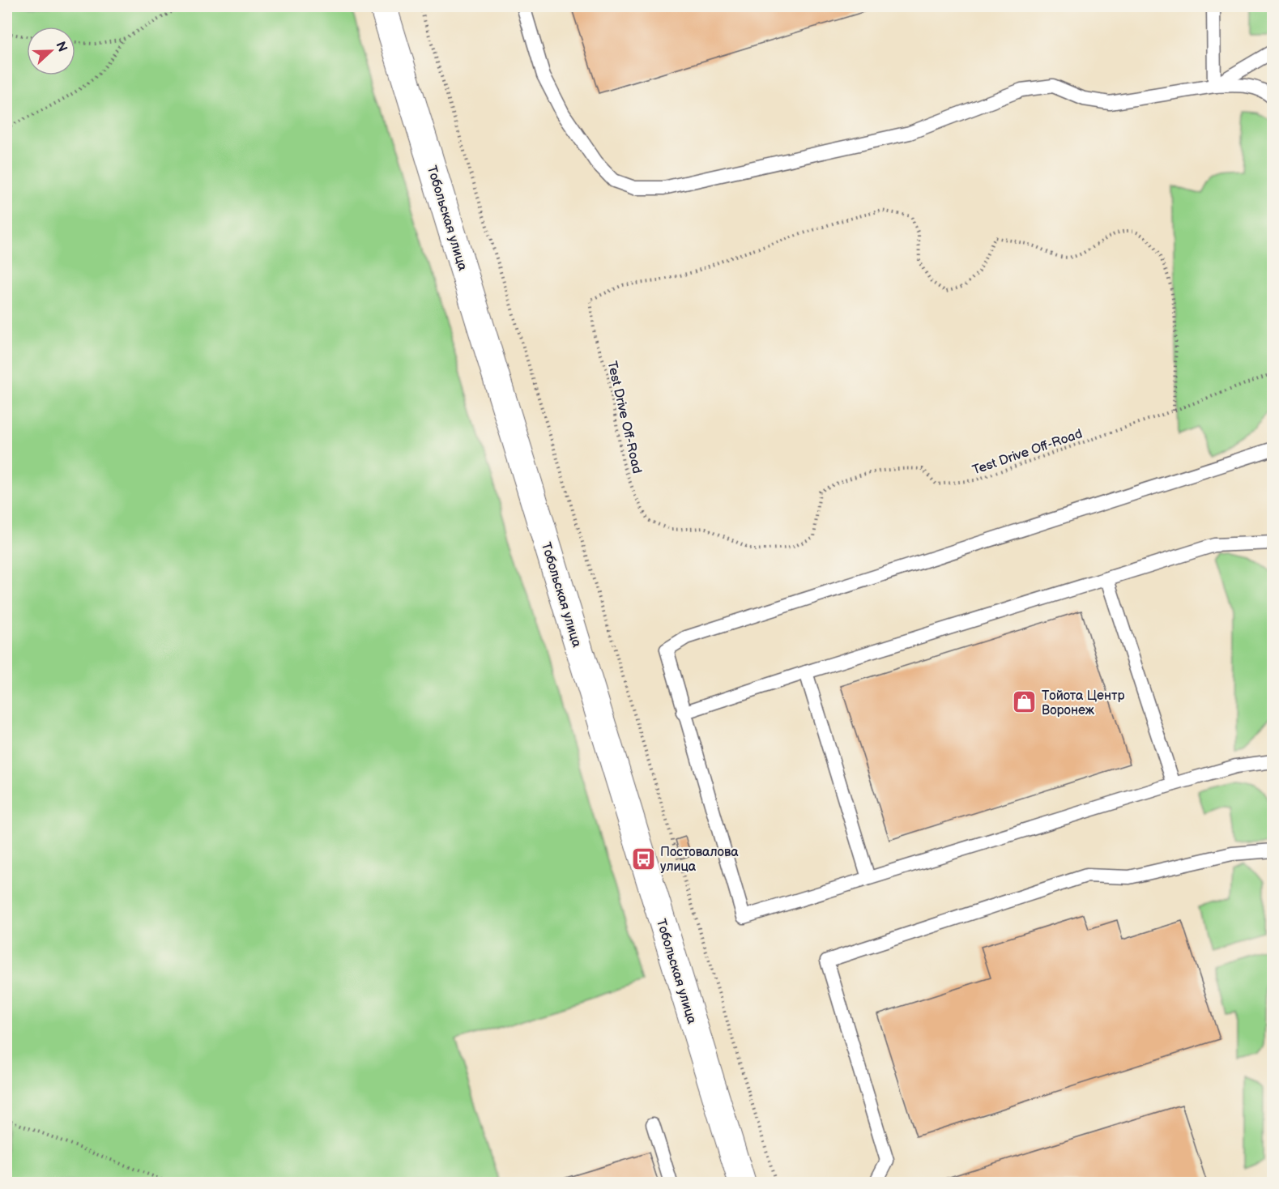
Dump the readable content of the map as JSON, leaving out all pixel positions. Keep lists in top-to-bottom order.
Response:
{
  "streets": {
    "street": ["Тобольская улица"],
    "path": ["Test Drive Off-Road"]
  },
  "places": {
    "shop": ["Тойота Центр Воронеж"],
    "bus stop": ["Постовалова улица"]
  },
  "north": "right"
}
